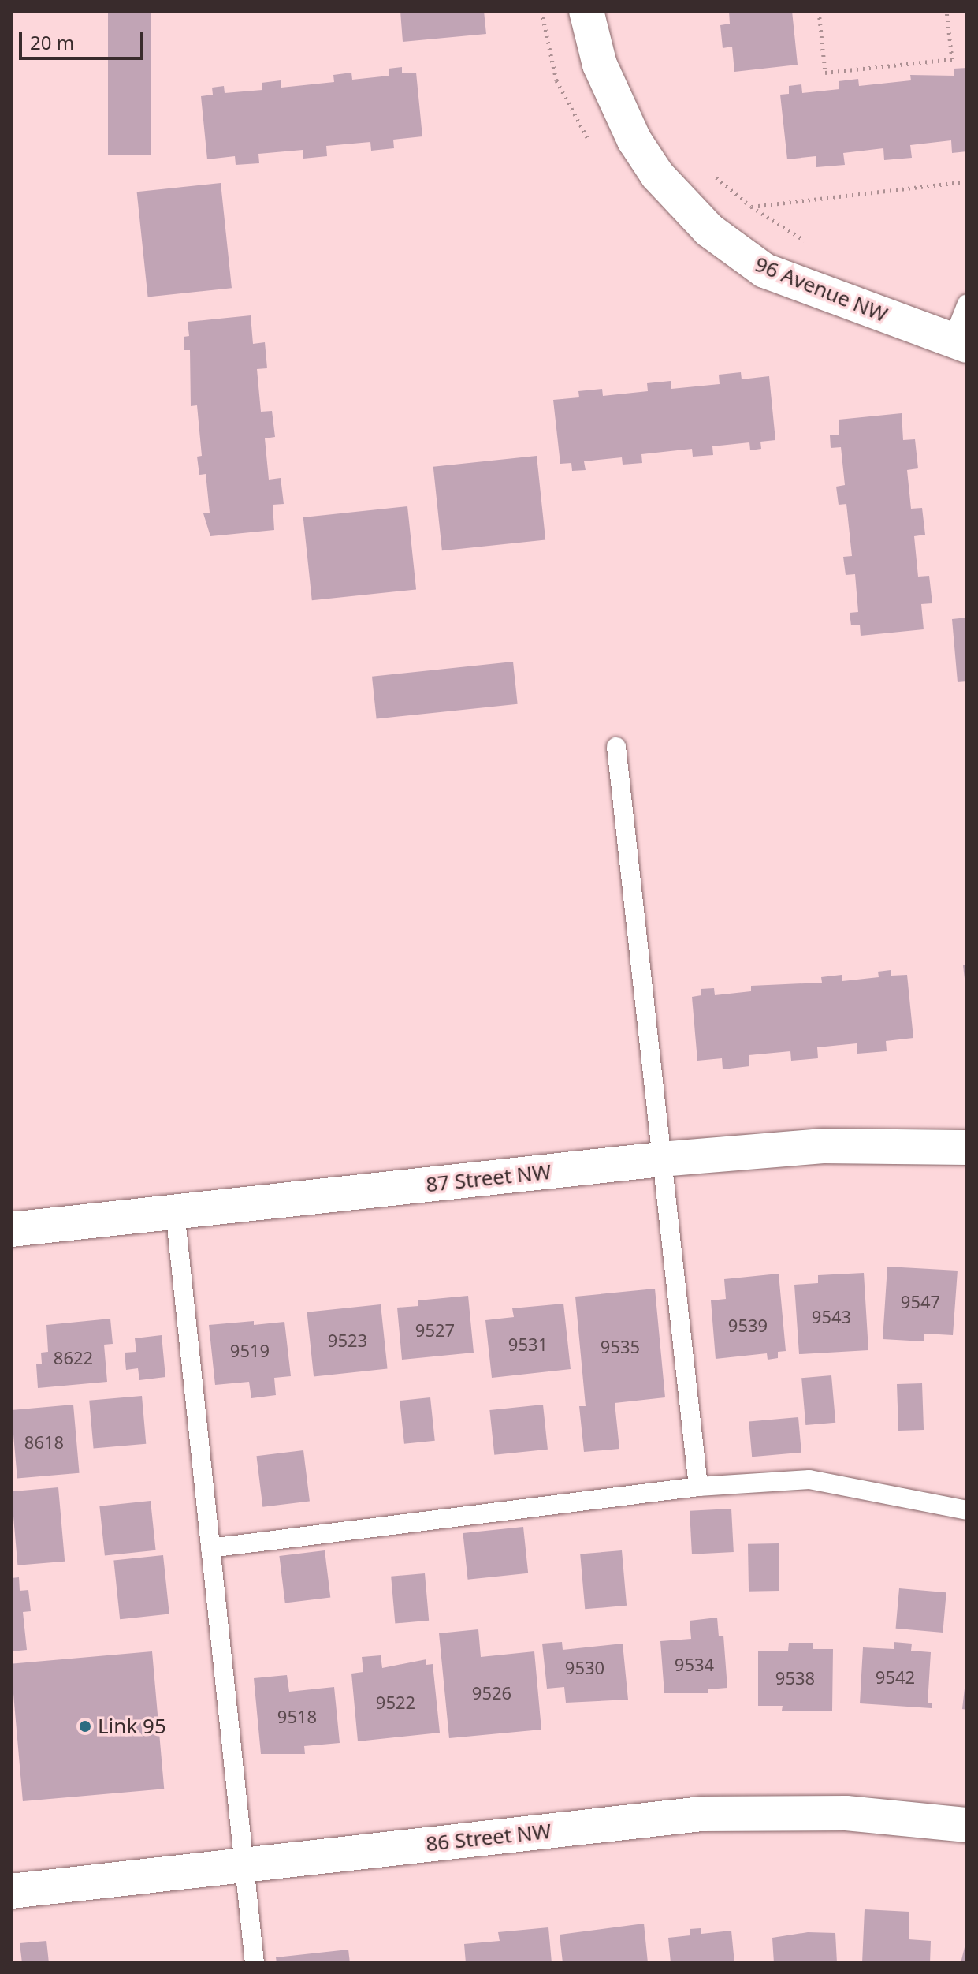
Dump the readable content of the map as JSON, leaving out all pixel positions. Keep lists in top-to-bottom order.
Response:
{
  "streets": {
    "street": ["96 Avenue NW", "87 Street NW", "86 Street NW"]
  },
  "places": ["Link 95"],
  "house_numbers": [
    "9547",
    "9543",
    "9539",
    "9527",
    "9523",
    "9531",
    "9535",
    "9519",
    "8622",
    "8618",
    "9534",
    "9530",
    "9542",
    "9538",
    "9526",
    "9522",
    "9518"
  ],
  "scale_bar": "20 m"
}
